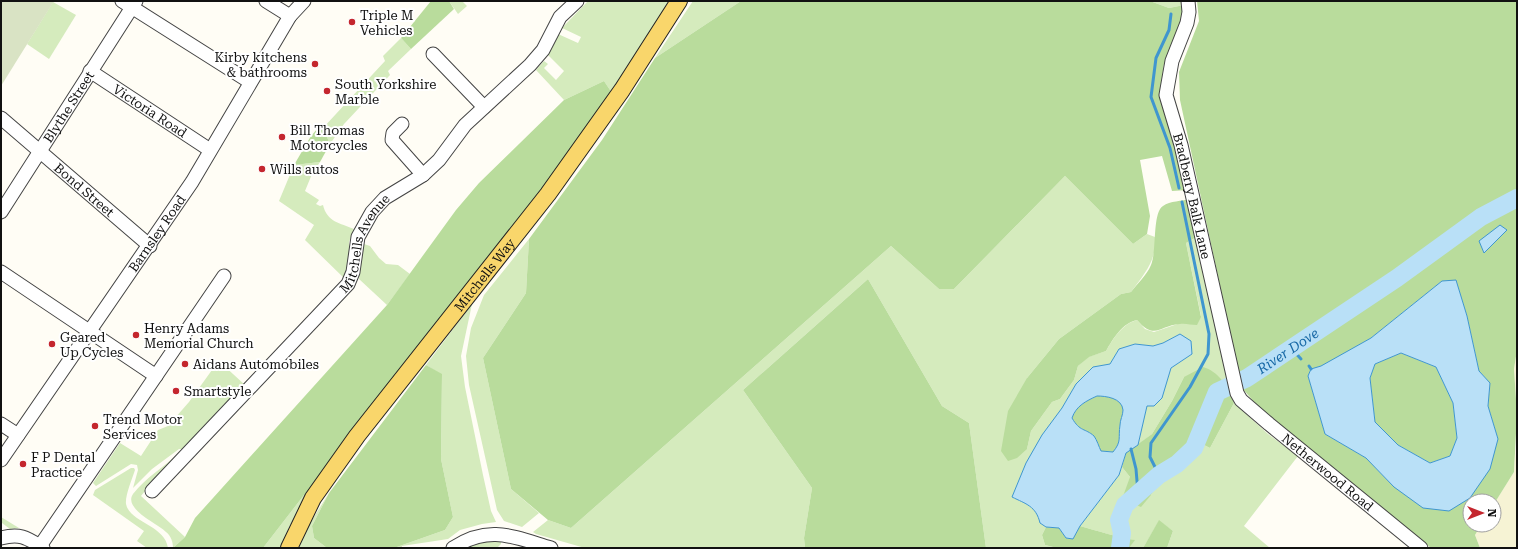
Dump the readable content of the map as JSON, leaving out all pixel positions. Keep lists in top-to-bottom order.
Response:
{
  "streets": {
    "main road": ["Mitchells Way"],
    "street": [
      "Blythe Street",
      "Victoria Road",
      "Bond Street",
      "Bradberry Balk Lane",
      "Barnsley Road",
      "Mitchells Avenue",
      "Netherwood Road"
    ]
  },
  "crossings": [
    ["Blythe Street", "Victoria Road"],
    ["Blythe Street", "Bond Street"],
    ["Victoria Road", "Barnsley Road"],
    ["Bond Street", "Barnsley Road"],
    ["Bradberry Balk Lane", "Netherwood Road"]
  ],
  "water": ["River Dove"],
  "places": [
    "Triple M Vehicles",
    "Kirby kitchens & bathrooms",
    "South Yorkshire Marble",
    "Bill Thomas Motorcycles",
    "Wills autos",
    "Henry Adams Memorial Church",
    "Geared Up Cycles",
    "Aidans Automobiles",
    "Smartstyle",
    "Trend Motor Services",
    "F P Dental Practice"
  ],
  "north": "right"
}
